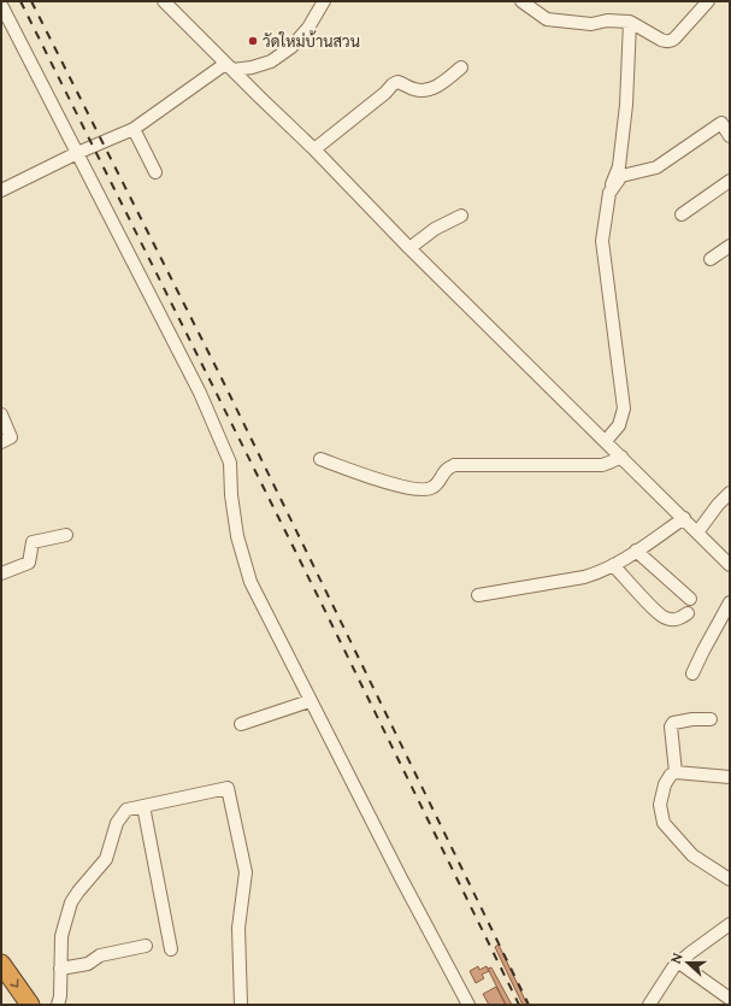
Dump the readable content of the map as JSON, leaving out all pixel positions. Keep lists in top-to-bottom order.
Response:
{
  "places": ["วัดใหม่บ้านสวน"],
  "north": "left"
}
